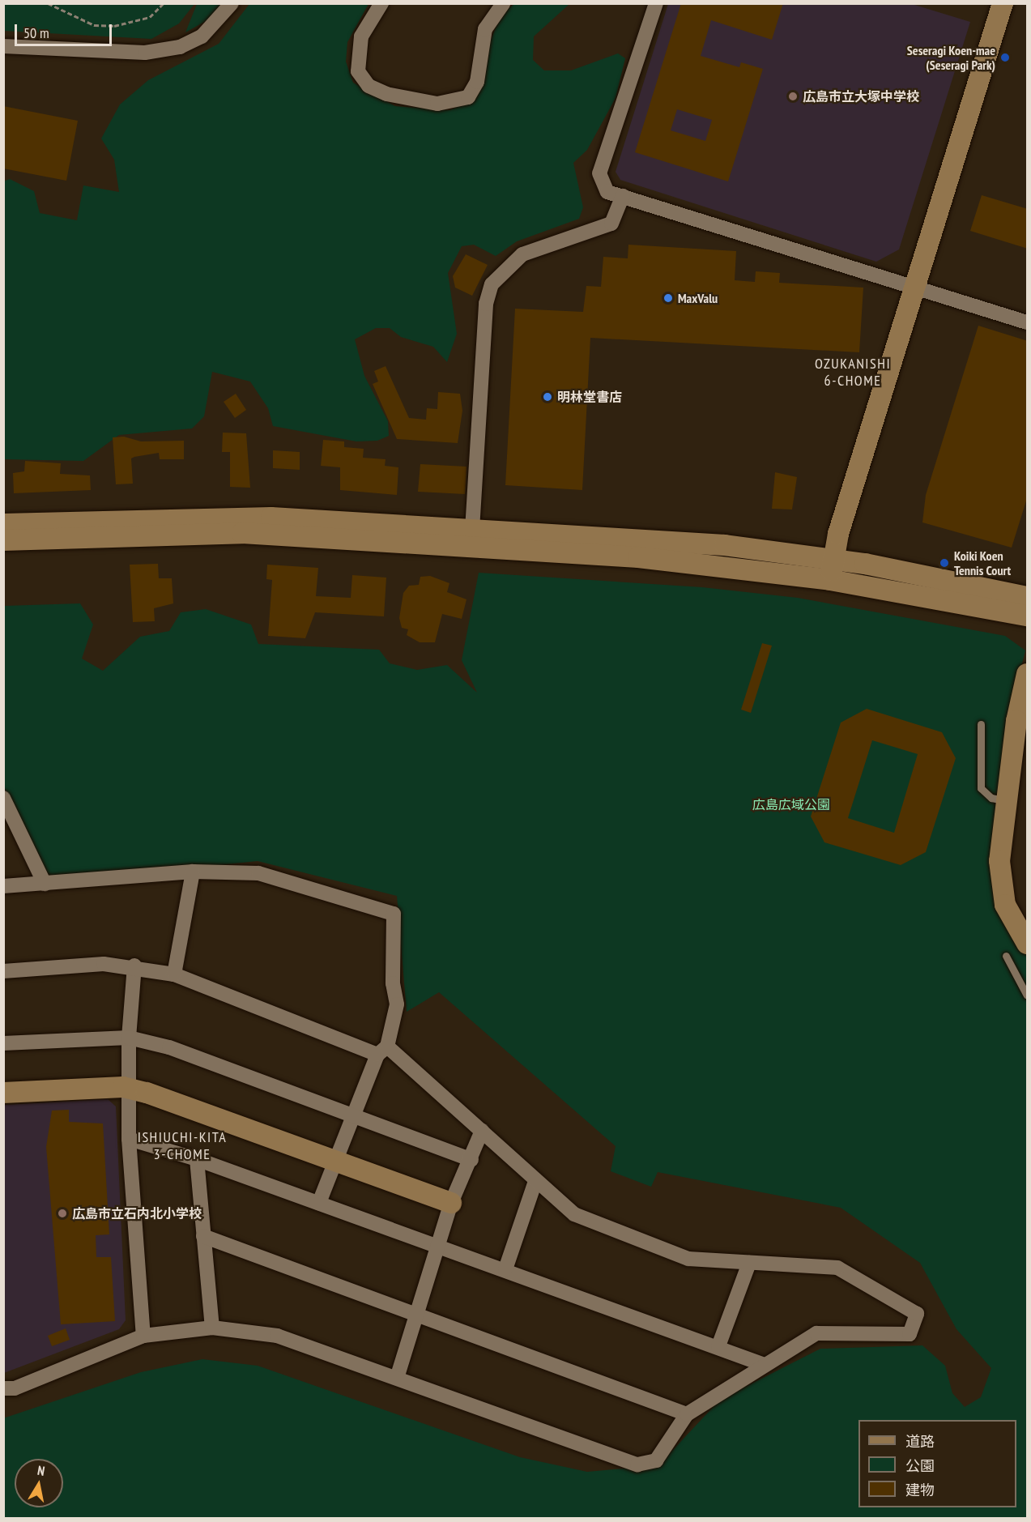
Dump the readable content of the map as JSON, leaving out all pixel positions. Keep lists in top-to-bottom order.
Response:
{
  "districts": ["OZUKANISHI 6-CHOME", "ISHIUCHI-KITA 3-CHOME"],
  "parks": ["広島広域公園"],
  "places": [
    "Seseragi Koen-mae (Seseragi Park)",
    "広島市立大塚中学校",
    "MaxValu",
    "明林堂書店",
    "Koiki Koen Tennis Court",
    "広島市立石内北小学校"
  ],
  "legend": ["道路", "公園", "建物"],
  "scale_bar": "50 m",
  "north": "top"
}
